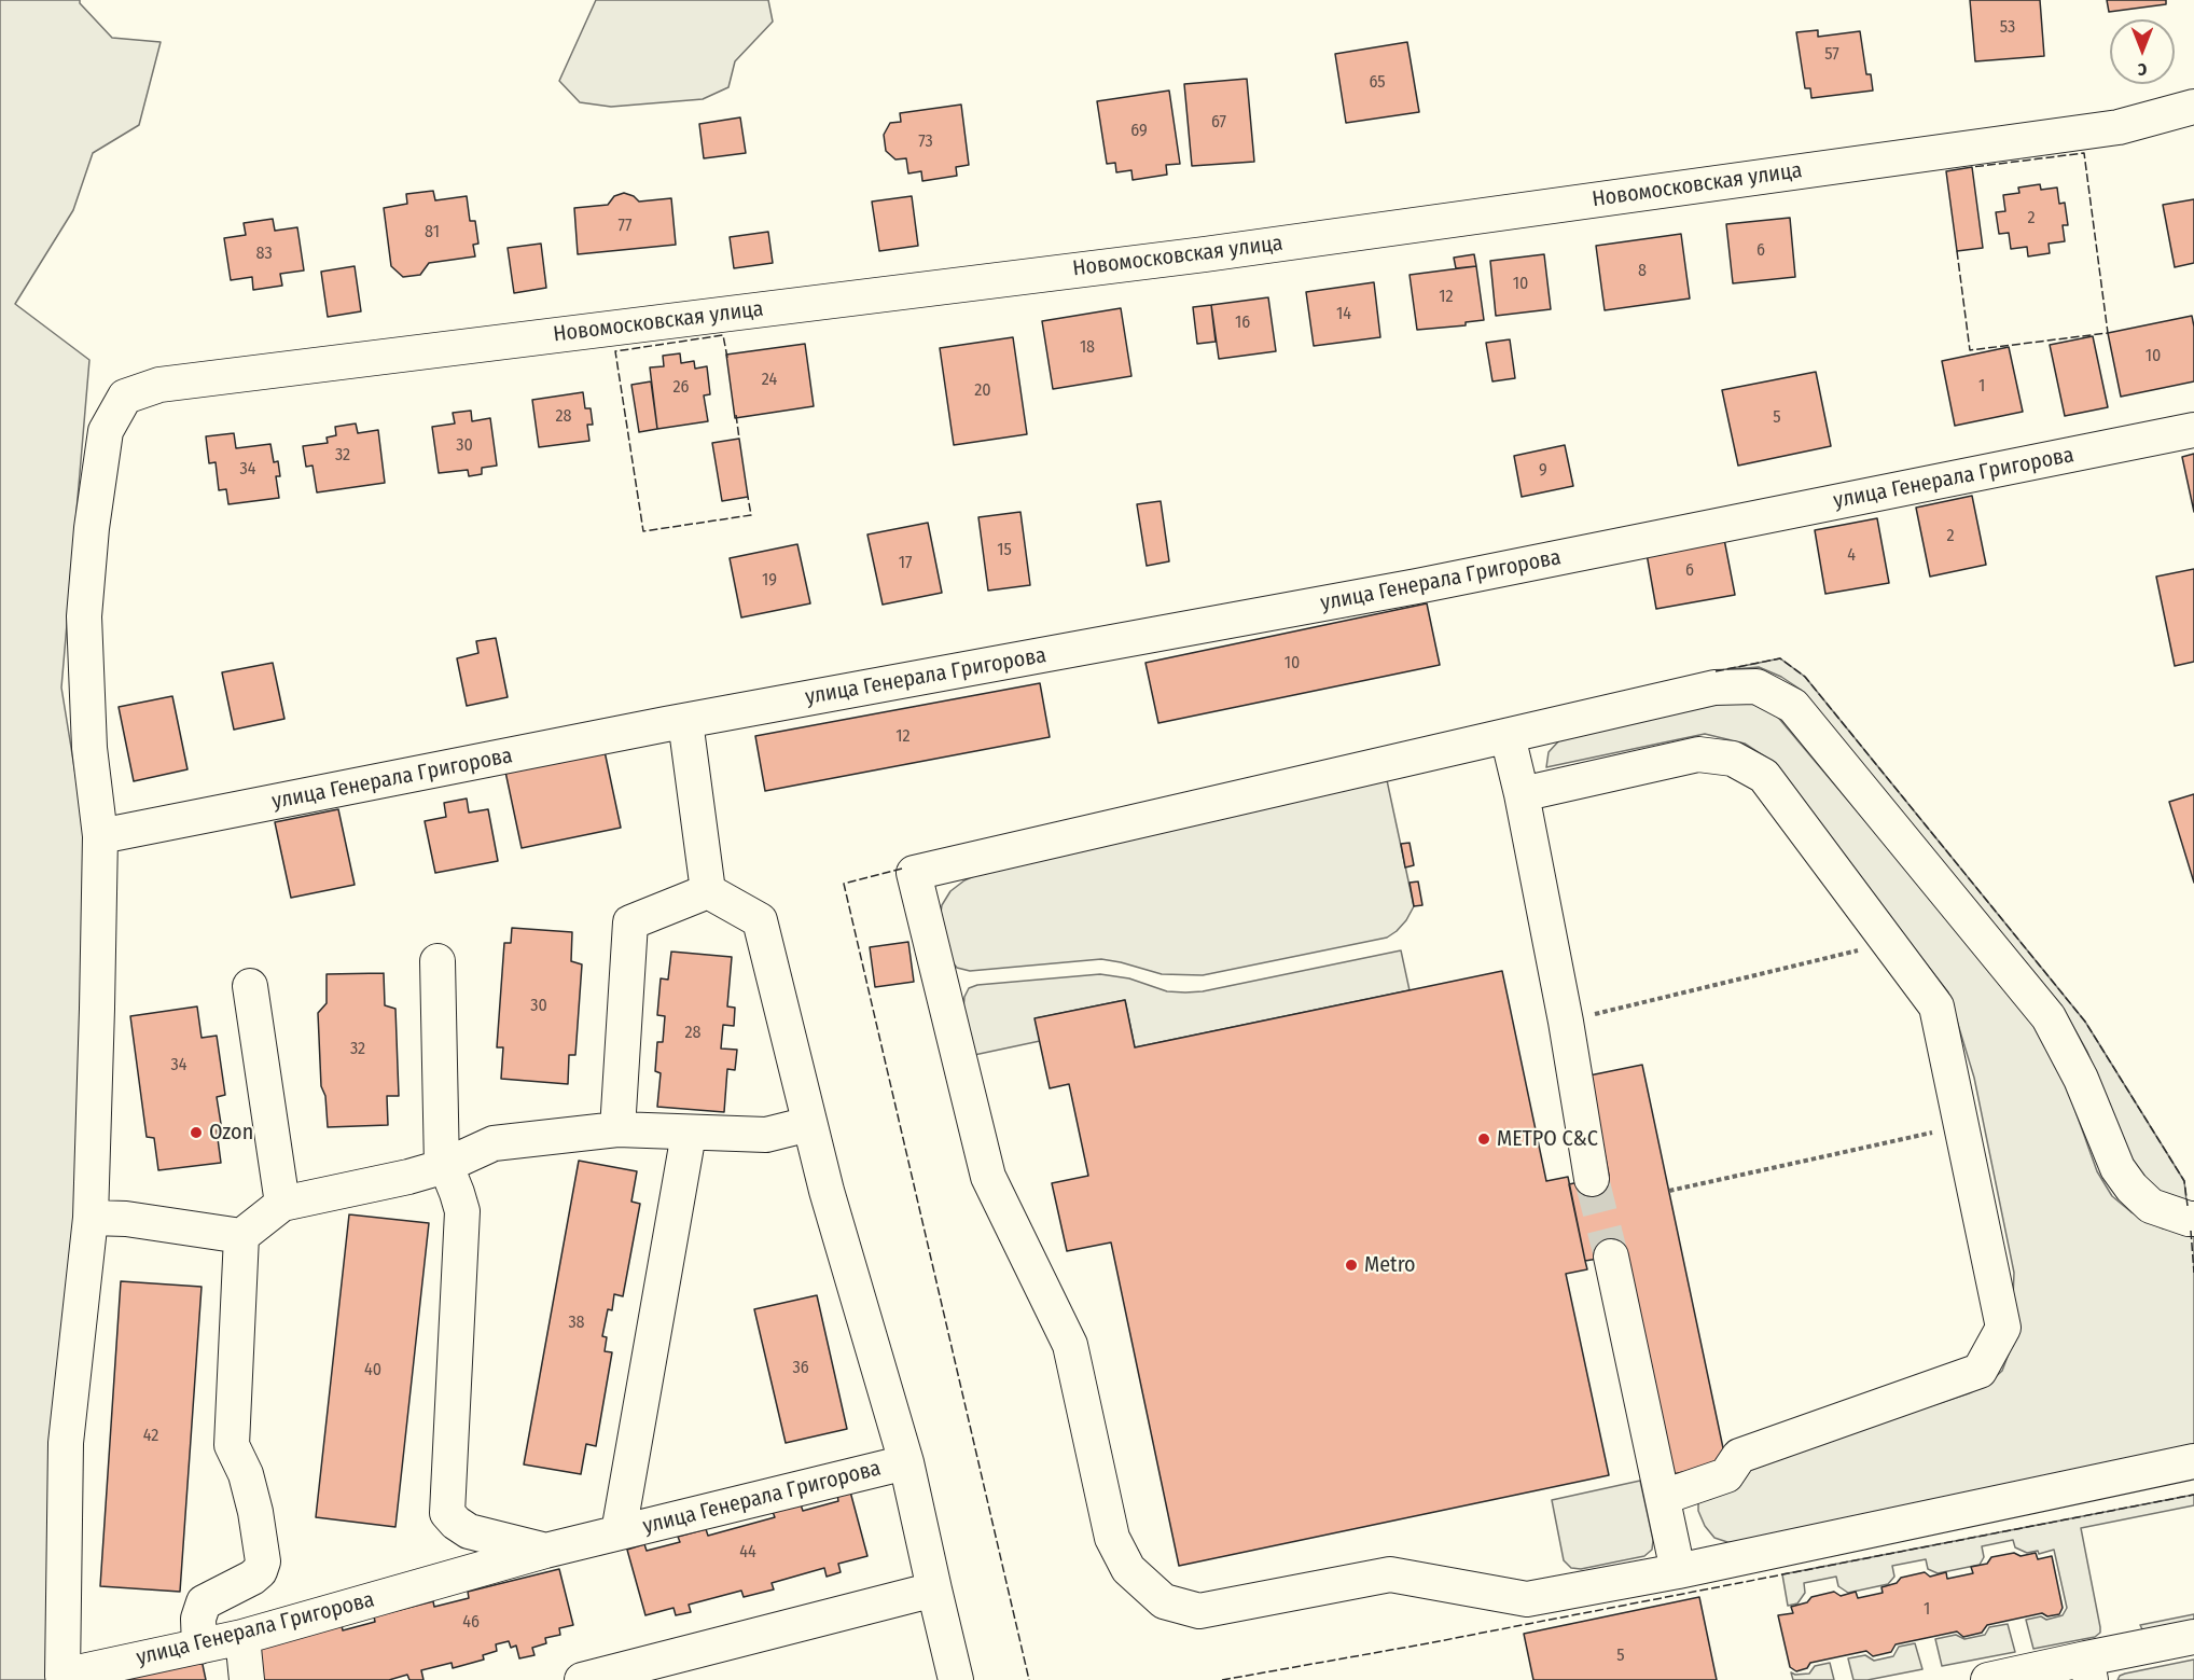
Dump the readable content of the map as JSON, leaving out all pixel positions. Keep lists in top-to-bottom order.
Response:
{
  "streets": {
    "street": ["Новомосковская улица", "улица Генерала Григорова"]
  },
  "crossings": [
    ["Новомосковская улица", "улица Генерала Григорова"]
  ],
  "places": ["Ozon", "МЕТРО С&С", "Metro"],
  "house_numbers": [
    "53",
    "57",
    "65",
    "67",
    "69",
    "73",
    "2",
    "77",
    "81",
    "6",
    "83",
    "8",
    "10",
    "12",
    "14",
    "16",
    "18",
    "10",
    "24",
    "1",
    "26",
    "20",
    "28",
    "5",
    "30",
    "32",
    "34",
    "9",
    "2",
    "15",
    "4",
    "17",
    "6",
    "19",
    "10",
    "12",
    "30",
    "28",
    "32",
    "34",
    "38",
    "36",
    "40",
    "42",
    "44",
    "1",
    "46",
    "5"
  ],
  "north": "bottom"
}
